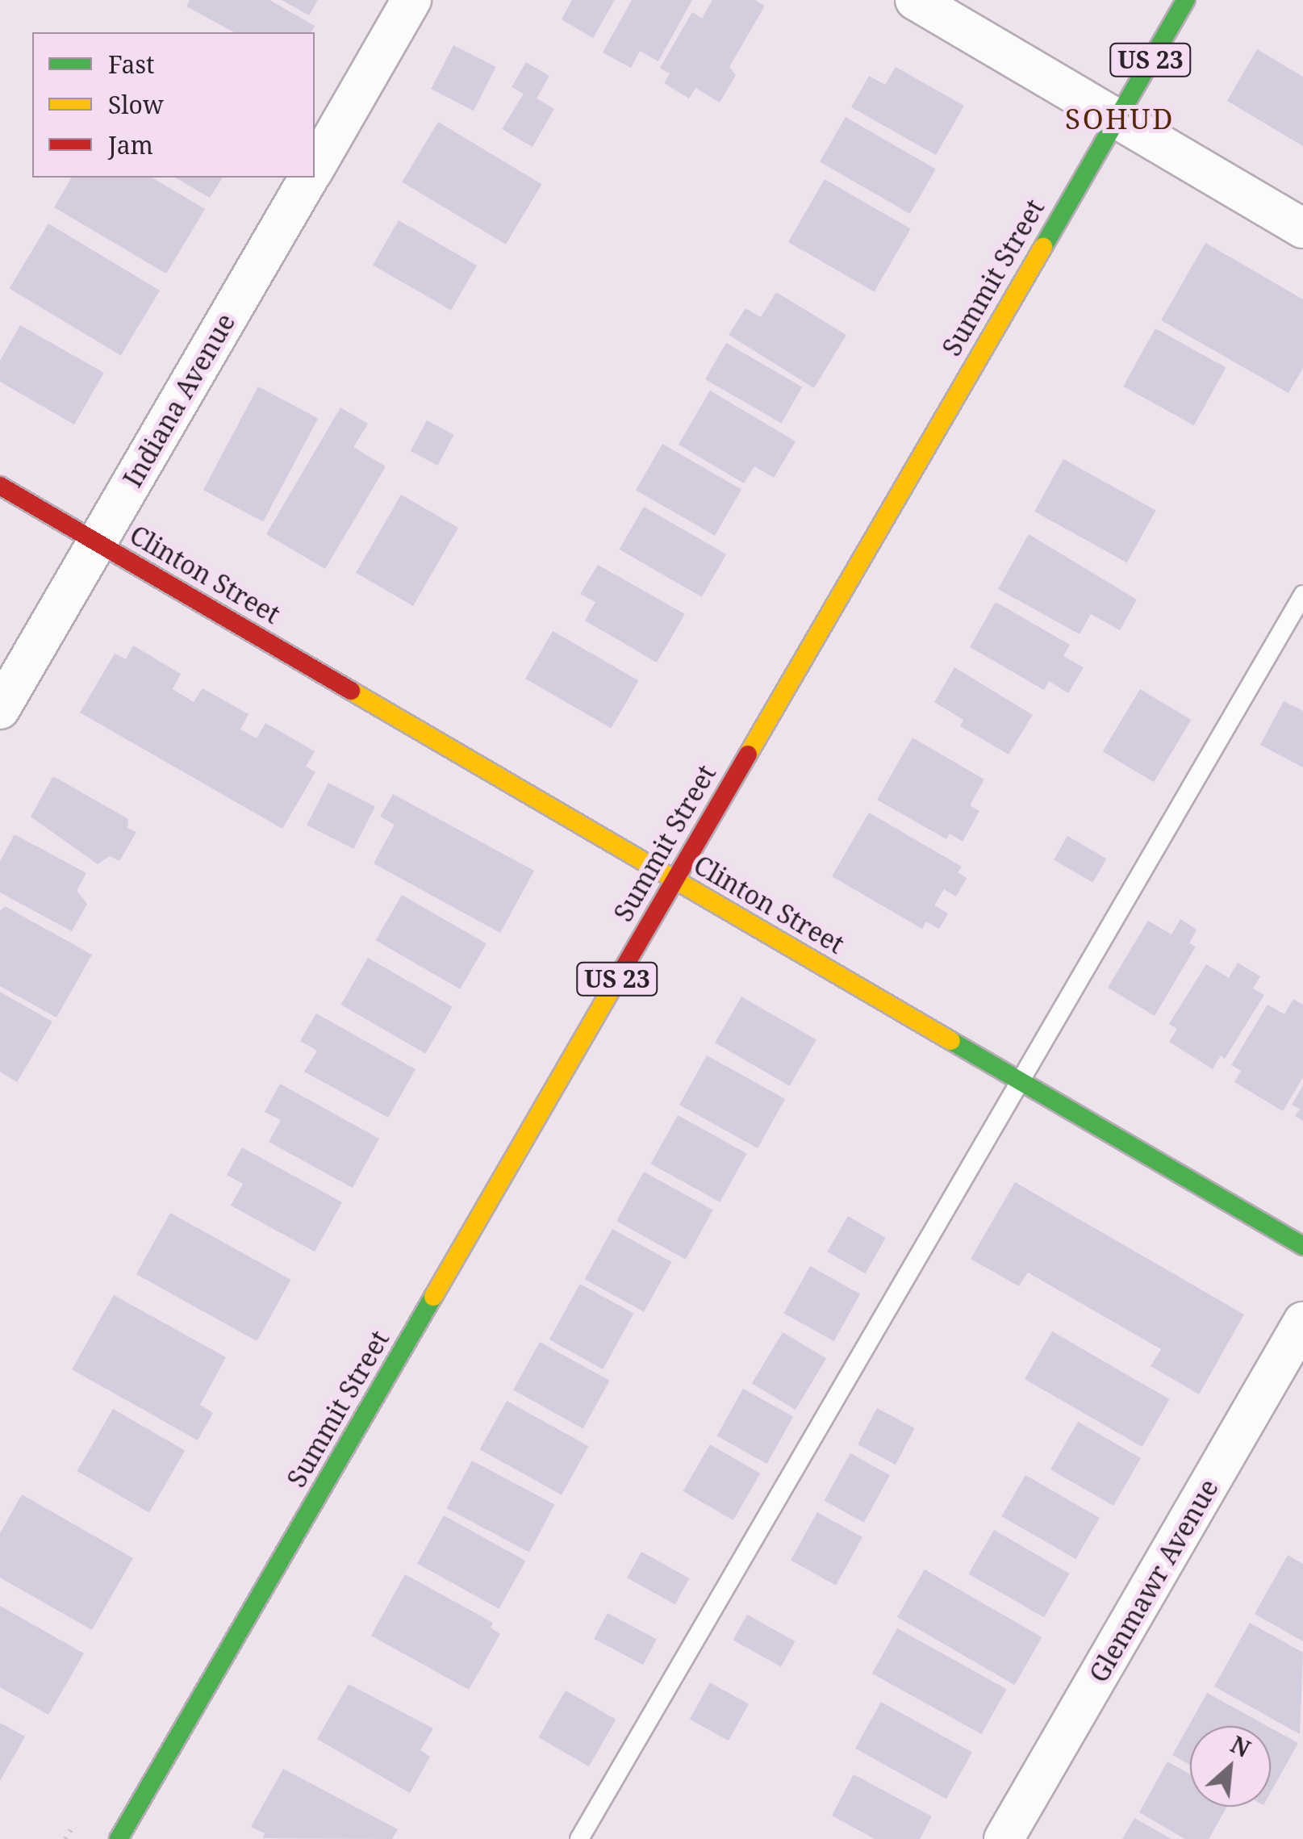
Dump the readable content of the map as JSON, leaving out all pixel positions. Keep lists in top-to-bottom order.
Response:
{
  "streets": {
    "main road": ["US 23", "Summit Street", "Clinton Street"],
    "street": ["Indiana Avenue", "Glenmawr Avenue"]
  },
  "crossings": [
    ["Summit Street", "Clinton Street"],
    ["Indiana Avenue", "Clinton Street"]
  ],
  "districts": ["SOHUD"],
  "legend": ["Fast", "Slow", "Jam"],
  "north": "top right"
}
